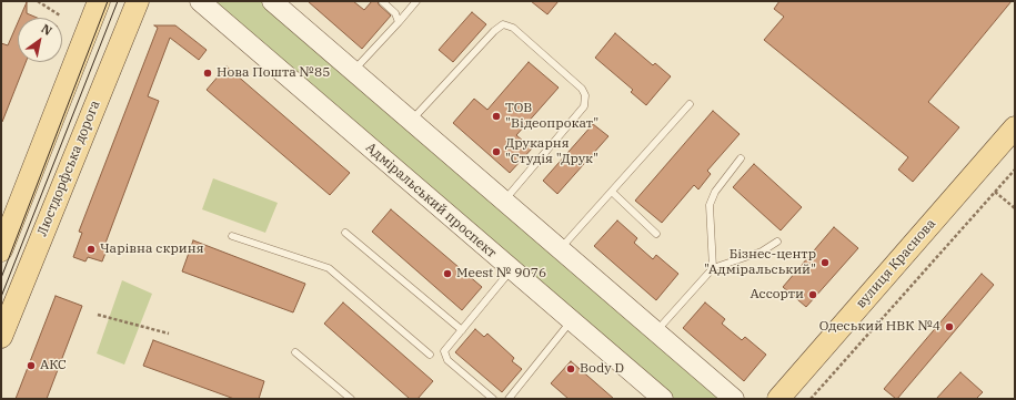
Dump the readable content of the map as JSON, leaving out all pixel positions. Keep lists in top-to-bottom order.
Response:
{
  "streets": {
    "main road": ["Люстдорфська дорога", "Адміральський проспект", "вулиця Краснова"]
  },
  "places": [
    "Нова Пошта №85",
    "ТОВ \"Відеопрокат\"",
    "Друкарня \"Студія \"Друк\"",
    "Чарівна скриня",
    "Бізнес-центр \"Адміральський\"",
    "Meest № 9076",
    "Ассорти",
    "Одеський НВК №4",
    "АКС",
    "Body D"
  ],
  "north": "top right"
}
